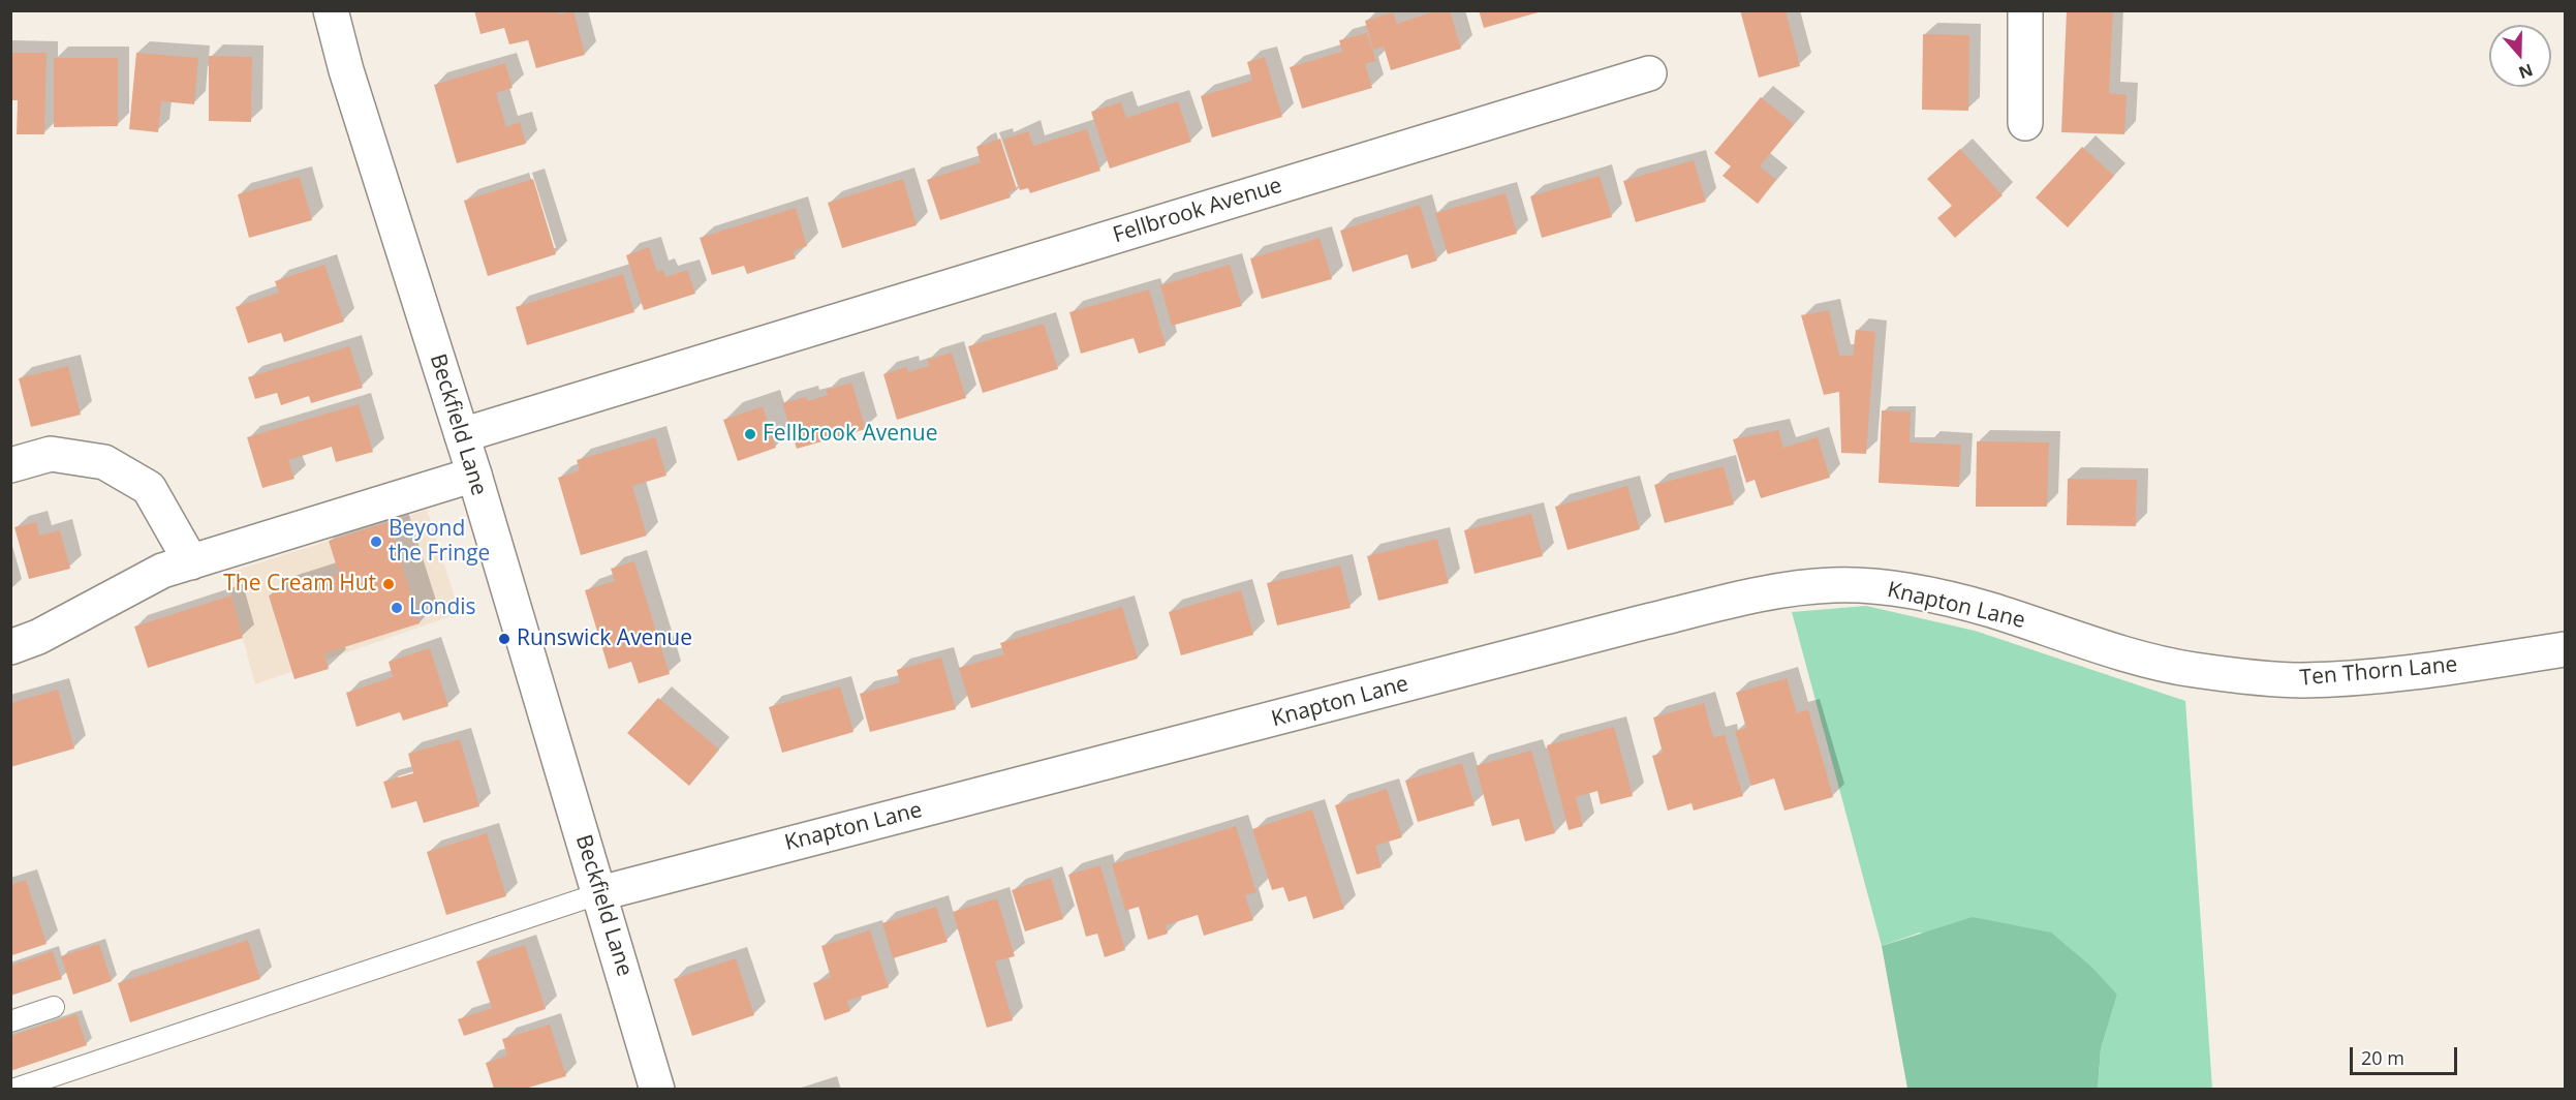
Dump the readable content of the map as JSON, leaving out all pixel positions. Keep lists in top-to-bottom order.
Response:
{
  "streets": {
    "street": [
      "Fellbrook Avenue",
      "Beckfield Lane",
      "Knapton Lane",
      "Ten Thorn Lane"
    ]
  },
  "crossings": [
    ["Fellbrook Avenue", "Beckfield Lane"],
    ["Beckfield Lane", "Knapton Lane"],
    ["Knapton Lane", "Ten Thorn Lane"]
  ],
  "places": [
    "Fellbrook Avenue",
    "Beyond the Fringe",
    "The Cream Hut",
    "Londis",
    "Runswick Avenue"
  ],
  "scale_bar": "20 m",
  "north": "bottom"
}
